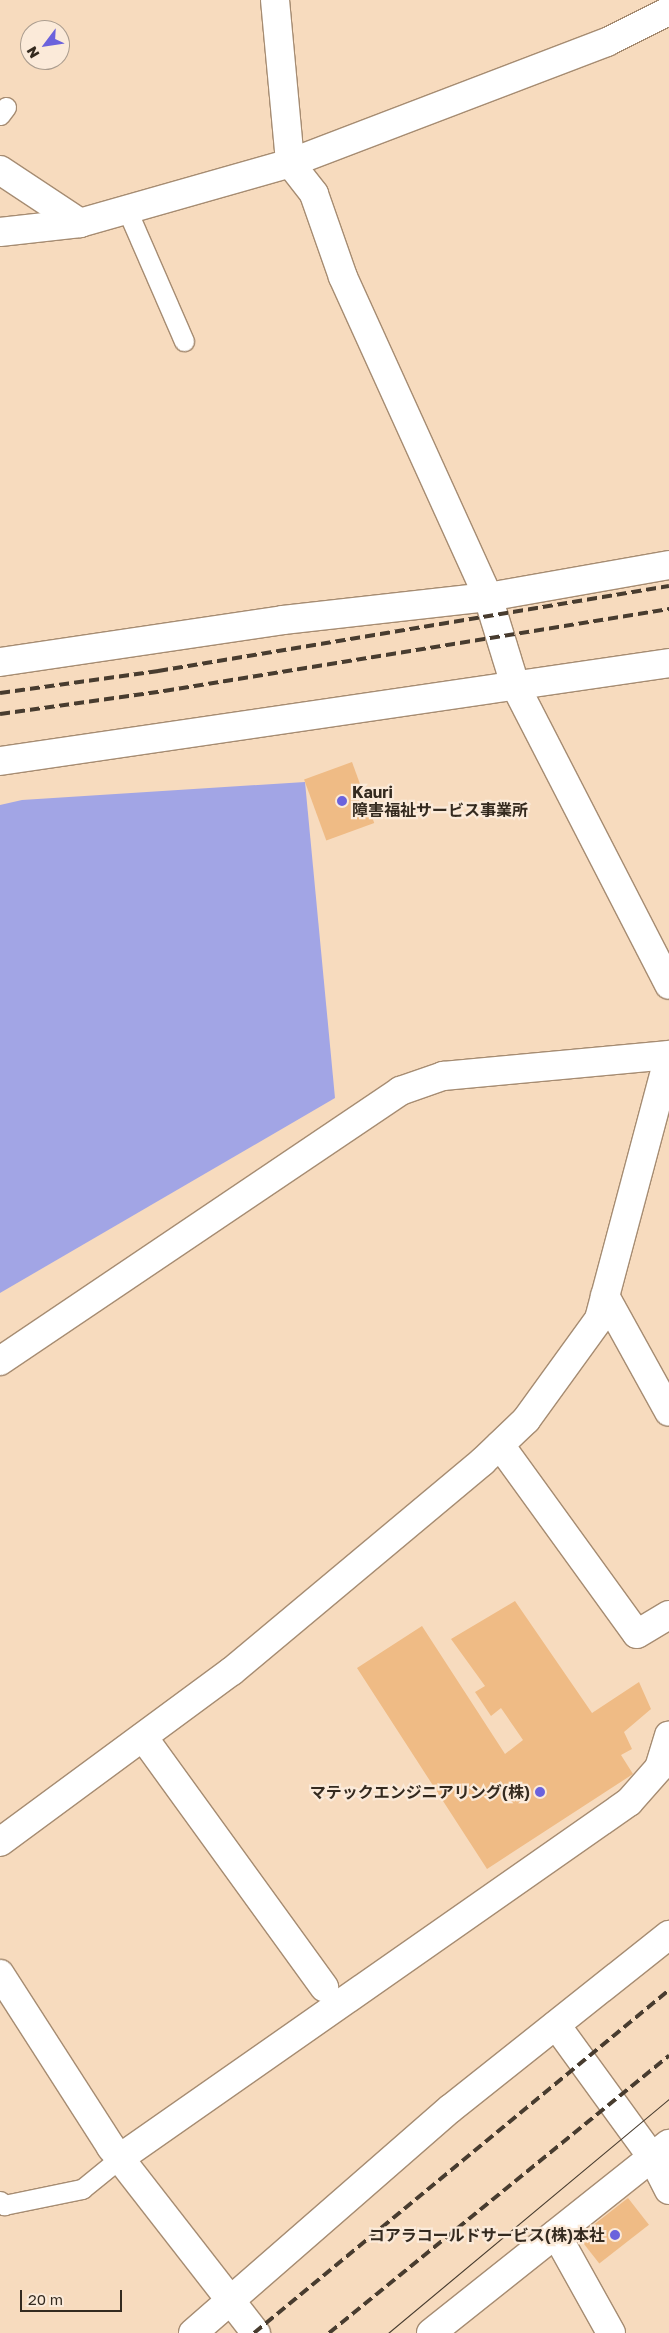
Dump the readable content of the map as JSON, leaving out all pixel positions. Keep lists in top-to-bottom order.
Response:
{
  "places": ["Kauri 障害福祉サービス事業所", "マテックエンジニアリング(株)", "コアラコールドサービス(株)本社"],
  "scale_bar": "20 m",
  "north": "bottom left"
}
